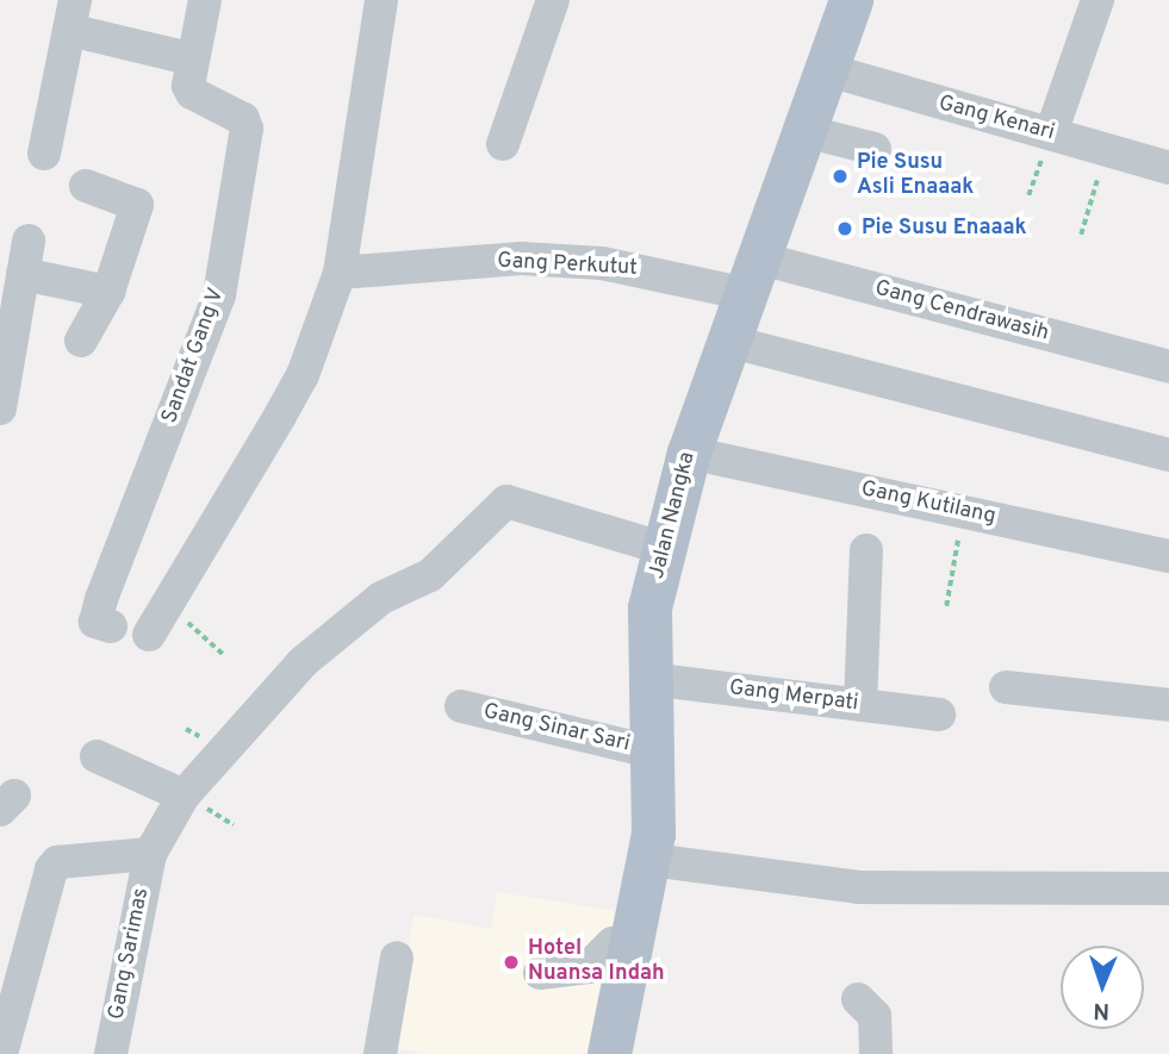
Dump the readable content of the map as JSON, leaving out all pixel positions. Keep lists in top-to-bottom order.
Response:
{
  "streets": {
    "main road": ["Jalan Nangka"],
    "street": [
      "Gang Kenari",
      "Gang Perkutut",
      "Gang Cendrawasih",
      "Sandat Gang V",
      "Gang Kutilang",
      "Gang Merpati",
      "Gang Sinar Sari",
      "Gang Sarimas"
    ]
  },
  "crossings": [
    ["Gang Kenari", "Jalan Nangka"],
    ["Gang Perkutut", "Gang Cendrawasih"],
    ["Gang Perkutut", "Jalan Nangka"],
    ["Gang Cendrawasih", "Jalan Nangka"],
    ["Gang Kutilang", "Jalan Nangka"],
    ["Jalan Nangka", "Gang Merpati"],
    ["Jalan Nangka", "Gang Sinar Sari"],
    ["Jalan Nangka", "Gang Sarimas"]
  ],
  "places": ["Pie Susu Asli Enaaak", "Pie Susu Enaaak", "Hotel Nuansa Indah"],
  "north": "bottom"
}
